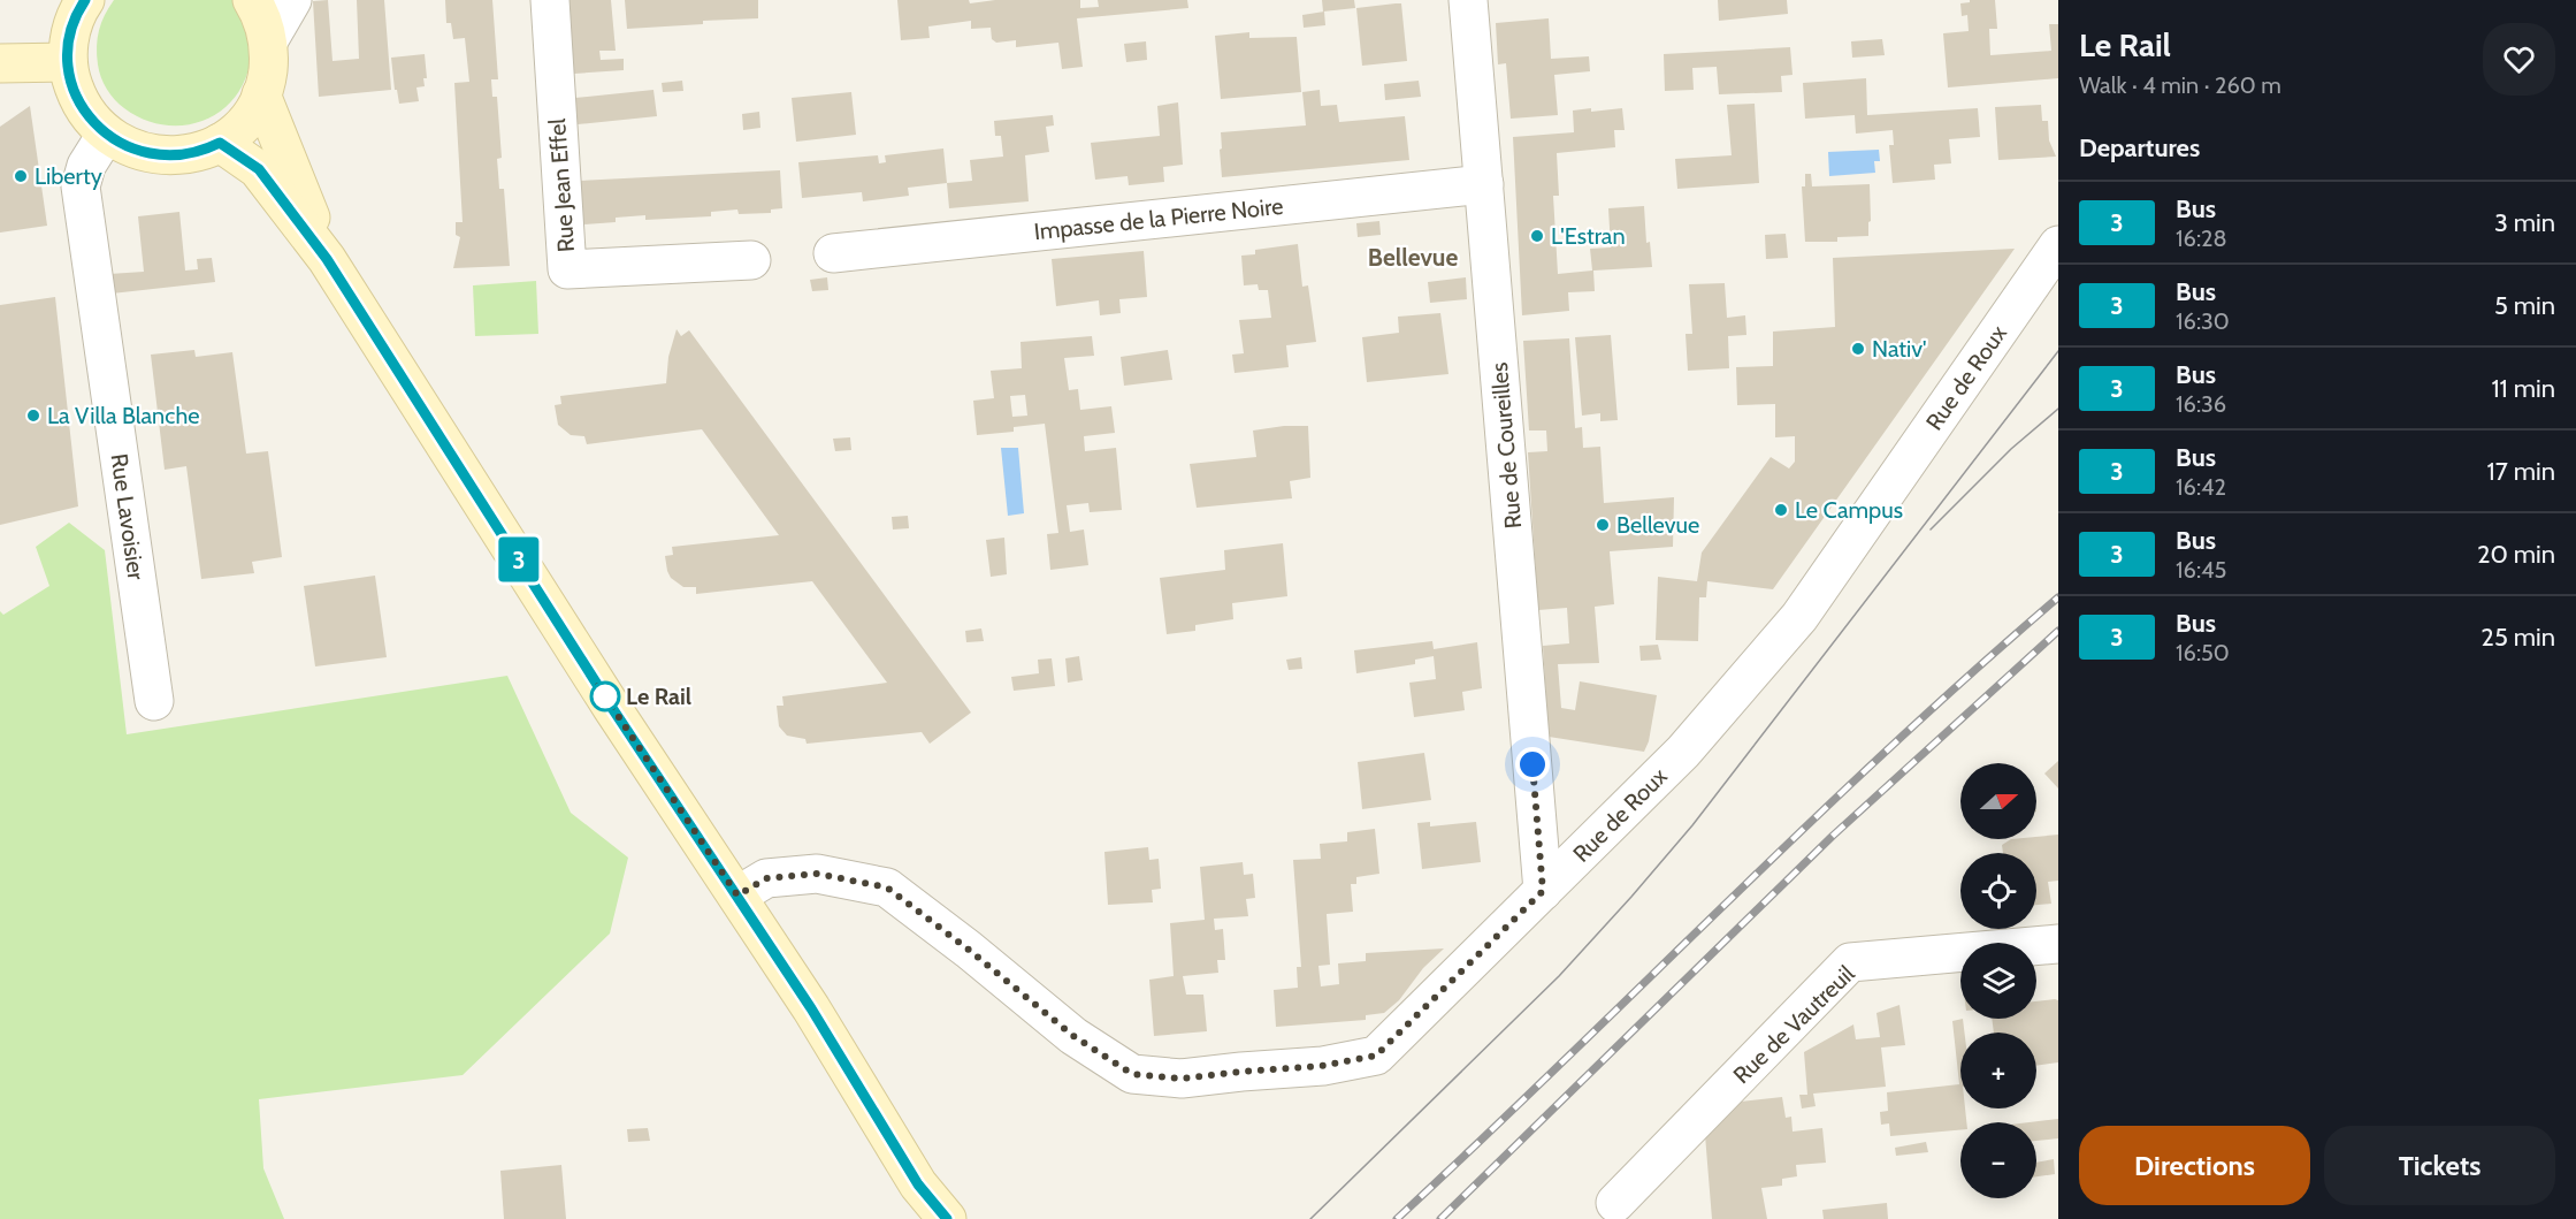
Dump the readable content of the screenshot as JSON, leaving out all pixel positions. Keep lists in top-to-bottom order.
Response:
{
  "streets": {
    "street": [
      "Rue Jean Effel",
      "Impasse de la Pierre Noire",
      "Rue de Roux",
      "Rue de Coureilles",
      "Rue Lavoisier",
      "Rue de Vautreuil"
    ]
  },
  "crossings": [
    ["Impasse de la Pierre Noire", "Rue de Coureilles"],
    ["Rue de Roux", "Rue de Coureilles"]
  ],
  "districts": ["Bellevue"],
  "places": [
    "Liberty",
    "L'Estran",
    "Nativ'",
    "La Villa Blanche",
    "Le Campus",
    "Bellevue",
    "Le Rail"
  ],
  "lines": ["bus line 3"],
  "north": "right",
  "page": {
    "on_map": "3",
    "heading": [
      ["Le Rail", "Walk · 4 min · 260 m"],
      "Departures"
    ],
    "list": [
      {
        "mark": "3",
        "name": "Bus",
        "note": "16:28",
        "value": "3 min"
      },
      {
        "mark": "3",
        "name": "Bus",
        "note": "16:30",
        "value": "5 min"
      },
      {
        "mark": "3",
        "name": "Bus",
        "note": "16:36",
        "value": "11 min"
      },
      {
        "mark": "3",
        "name": "Bus",
        "note": "16:42",
        "value": "17 min"
      },
      {
        "mark": "3",
        "name": "Bus",
        "note": "16:45",
        "value": "20 min"
      },
      {
        "mark": "3",
        "name": "Bus",
        "note": "16:50",
        "value": "25 min"
      }
    ],
    "map_buttons": ["+", "−"],
    "buttons": ["Directions", "Tickets"]
  }
}
